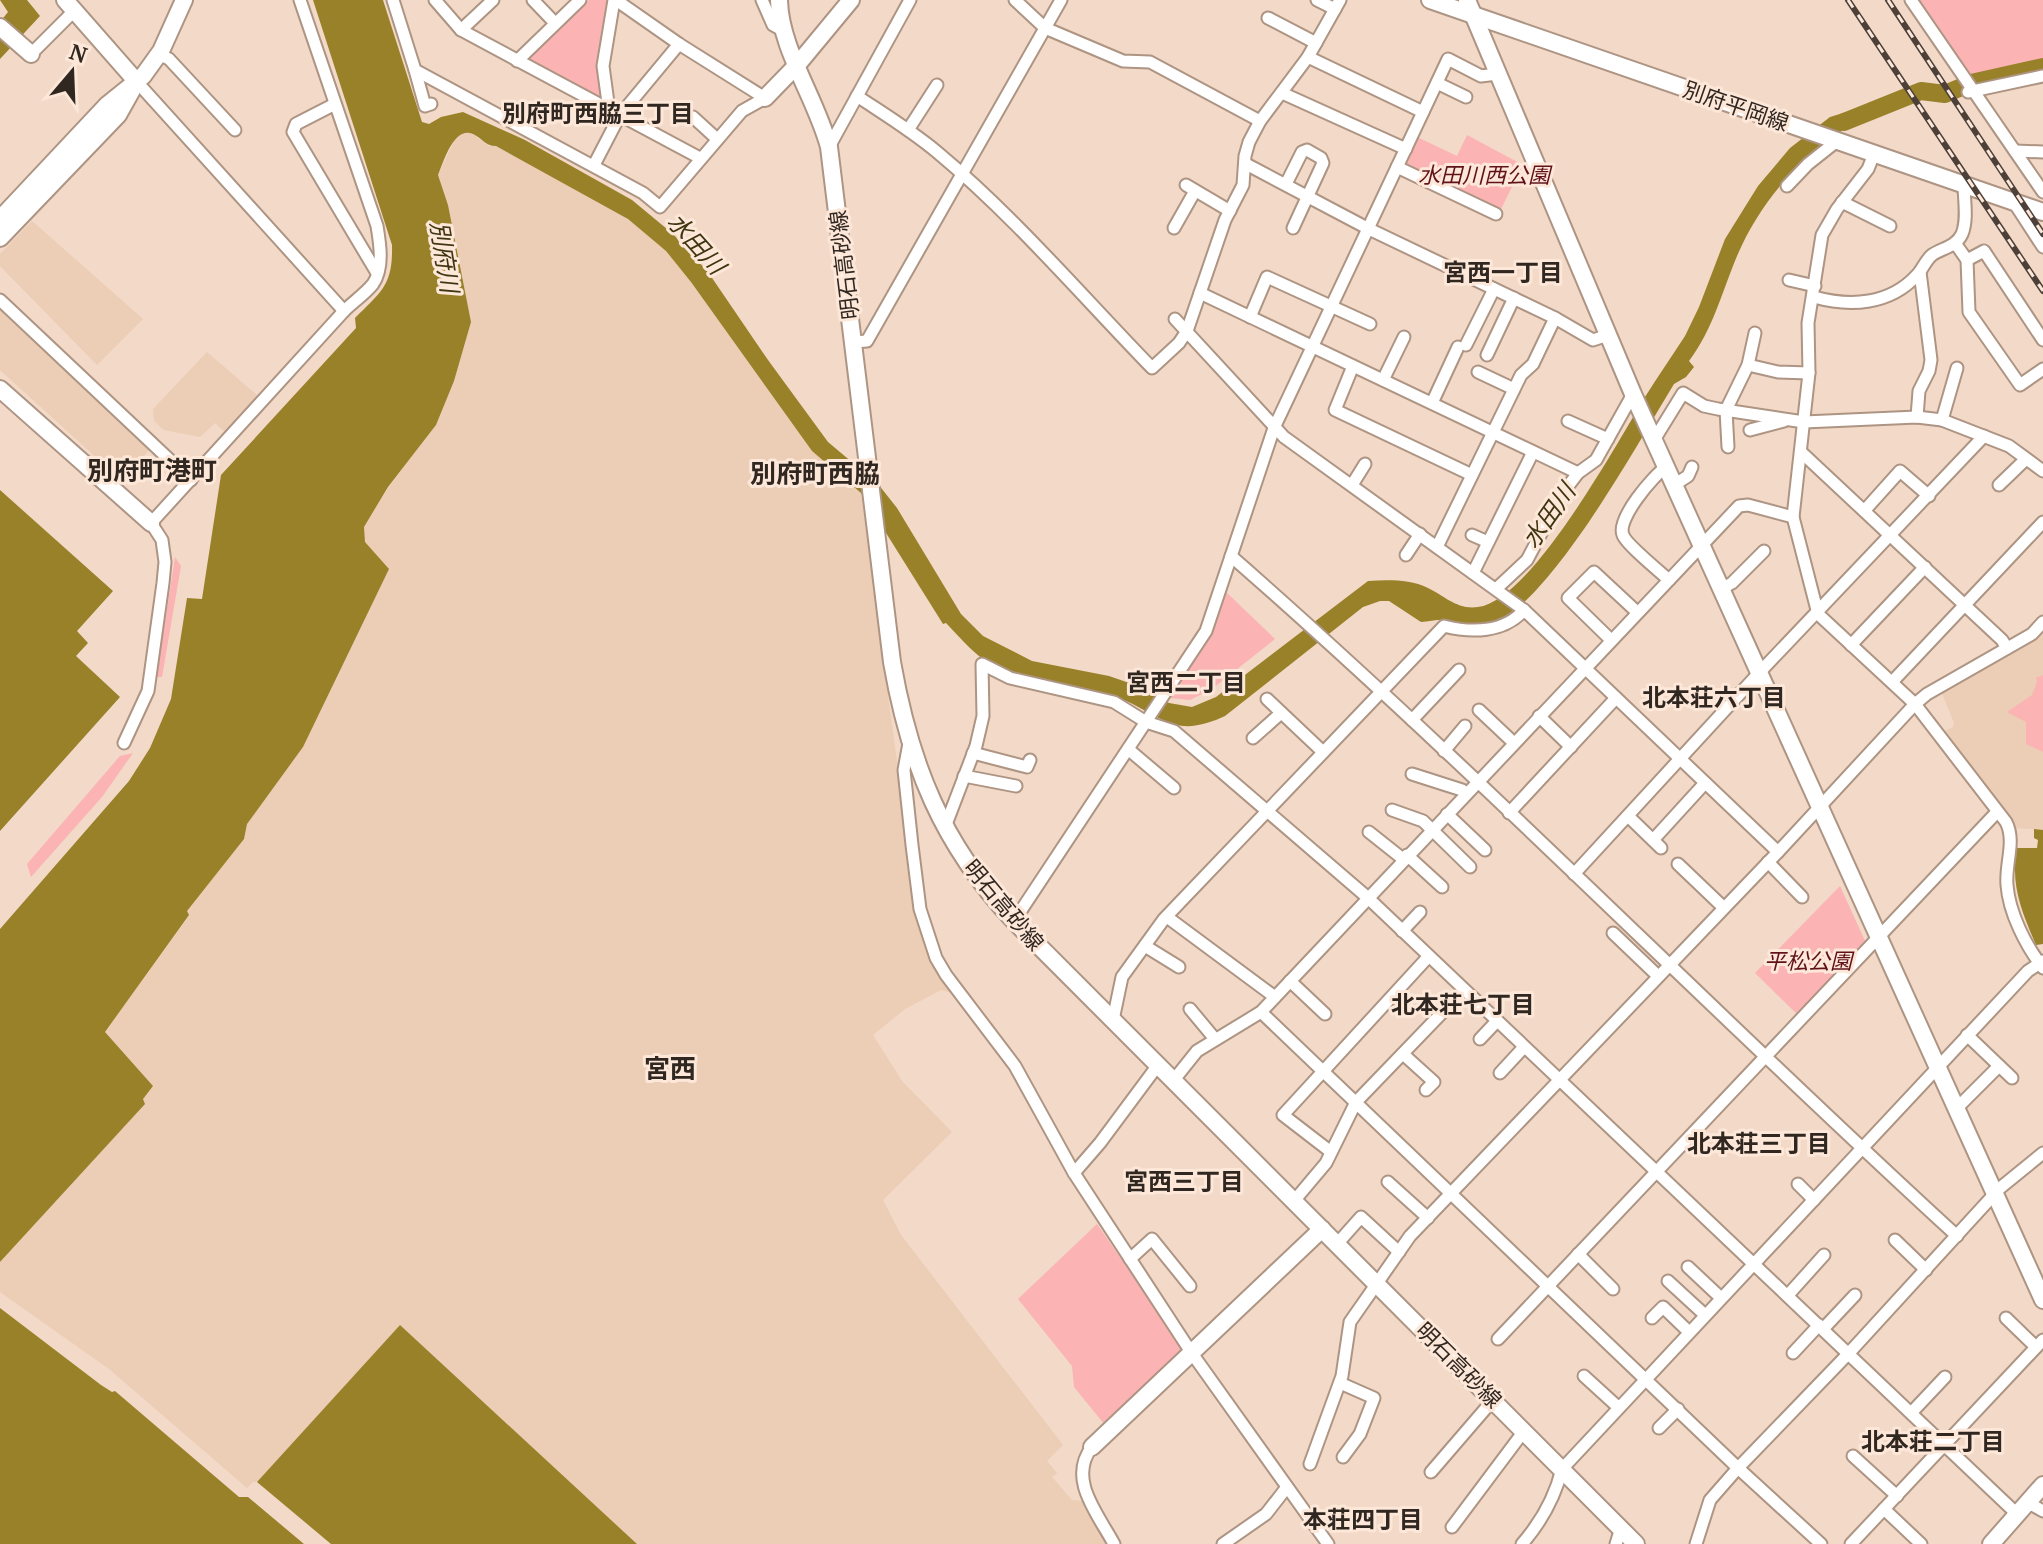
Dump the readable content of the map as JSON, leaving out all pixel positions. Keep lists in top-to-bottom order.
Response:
{
  "streets": {
    "main road": ["別府平岡線", "明石高砂線"]
  },
  "districts": [
    "別府町西脇三丁目",
    "宮西一丁目",
    "別府町港町",
    "別府町西脇",
    "宮西二丁目",
    "北本荘六丁目",
    "北本荘七丁目",
    "宮西",
    "北本荘三丁目",
    "宮西三丁目",
    "北本荘二丁目",
    "本荘四丁目"
  ],
  "water": ["水田川", "別府川"],
  "parks": ["水田川西公園", "平松公園"],
  "north": "top"
}
